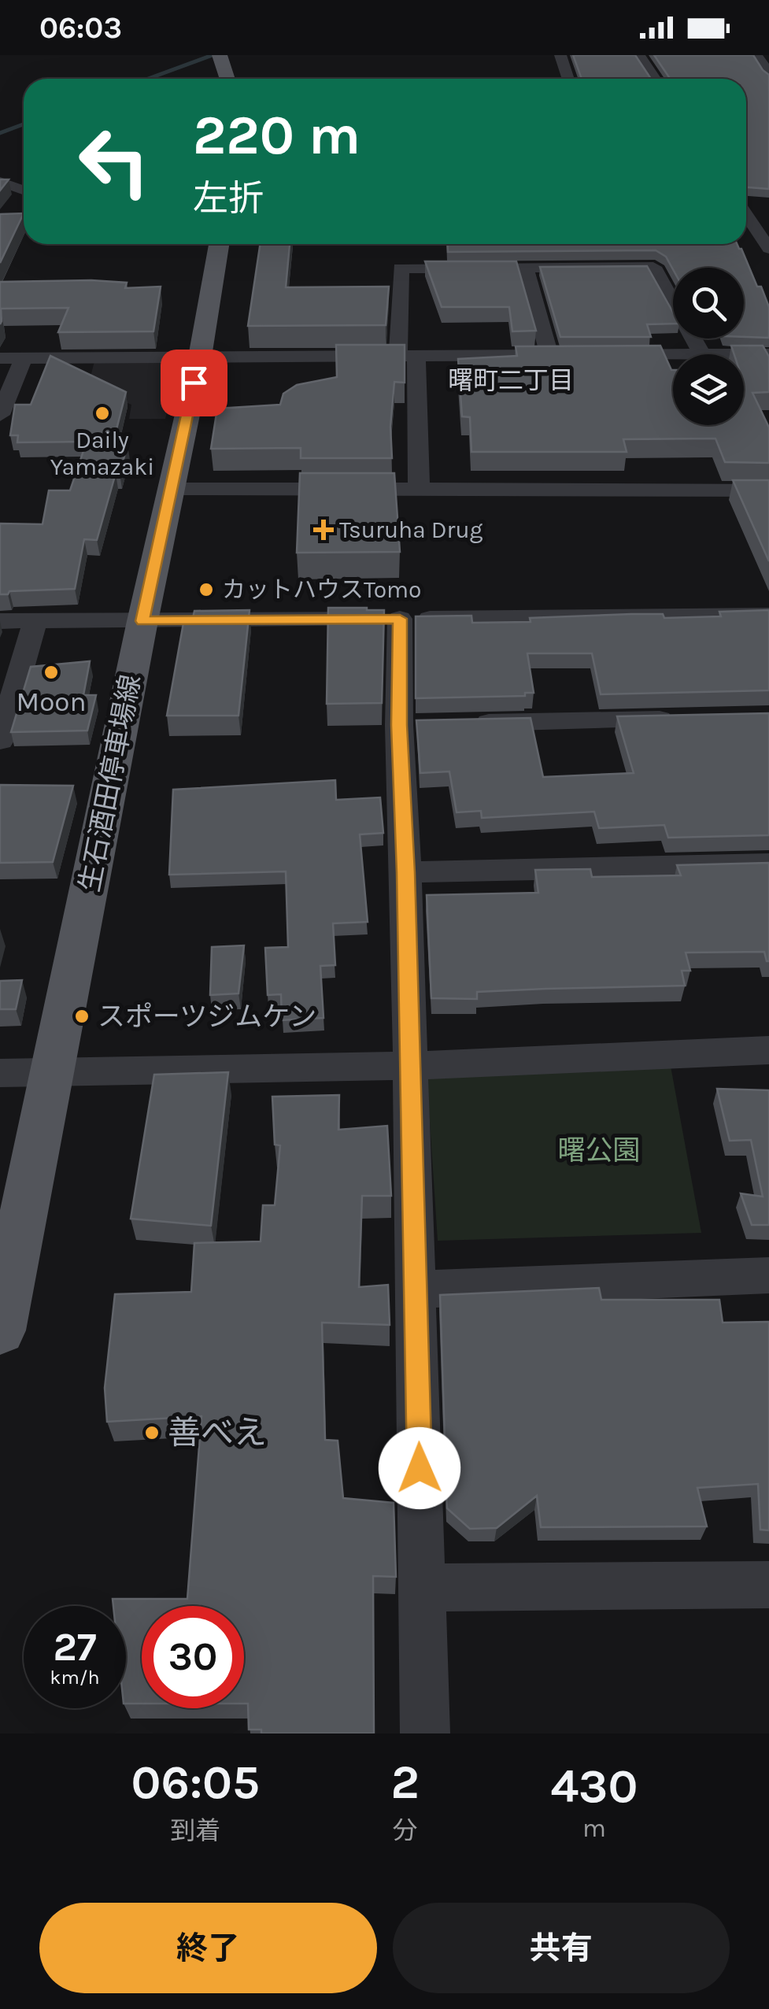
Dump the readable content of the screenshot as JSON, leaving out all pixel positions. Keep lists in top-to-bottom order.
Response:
{
  "streets": {
    "main road": ["生石酒田停車場線"]
  },
  "districts": ["曙町二丁目"],
  "parks": ["曙公園"],
  "places": {
    "other": [
      "Daily Yamazaki",
      "カットハウスTomo",
      "Moon",
      "スポーツジムケン",
      "善べえ"
    ],
    "health": ["Tsuruha Drug"]
  },
  "page": {
    "status": "06:03",
    "turn": ["220 m", "左折"],
    "speed": "27 km/h",
    "limit": "30",
    "eta": [
      "06:05",
      "到着",
      "2",
      "分",
      "430",
      "m"
    ],
    "buttons": ["終了", "共有"]
  }
}
